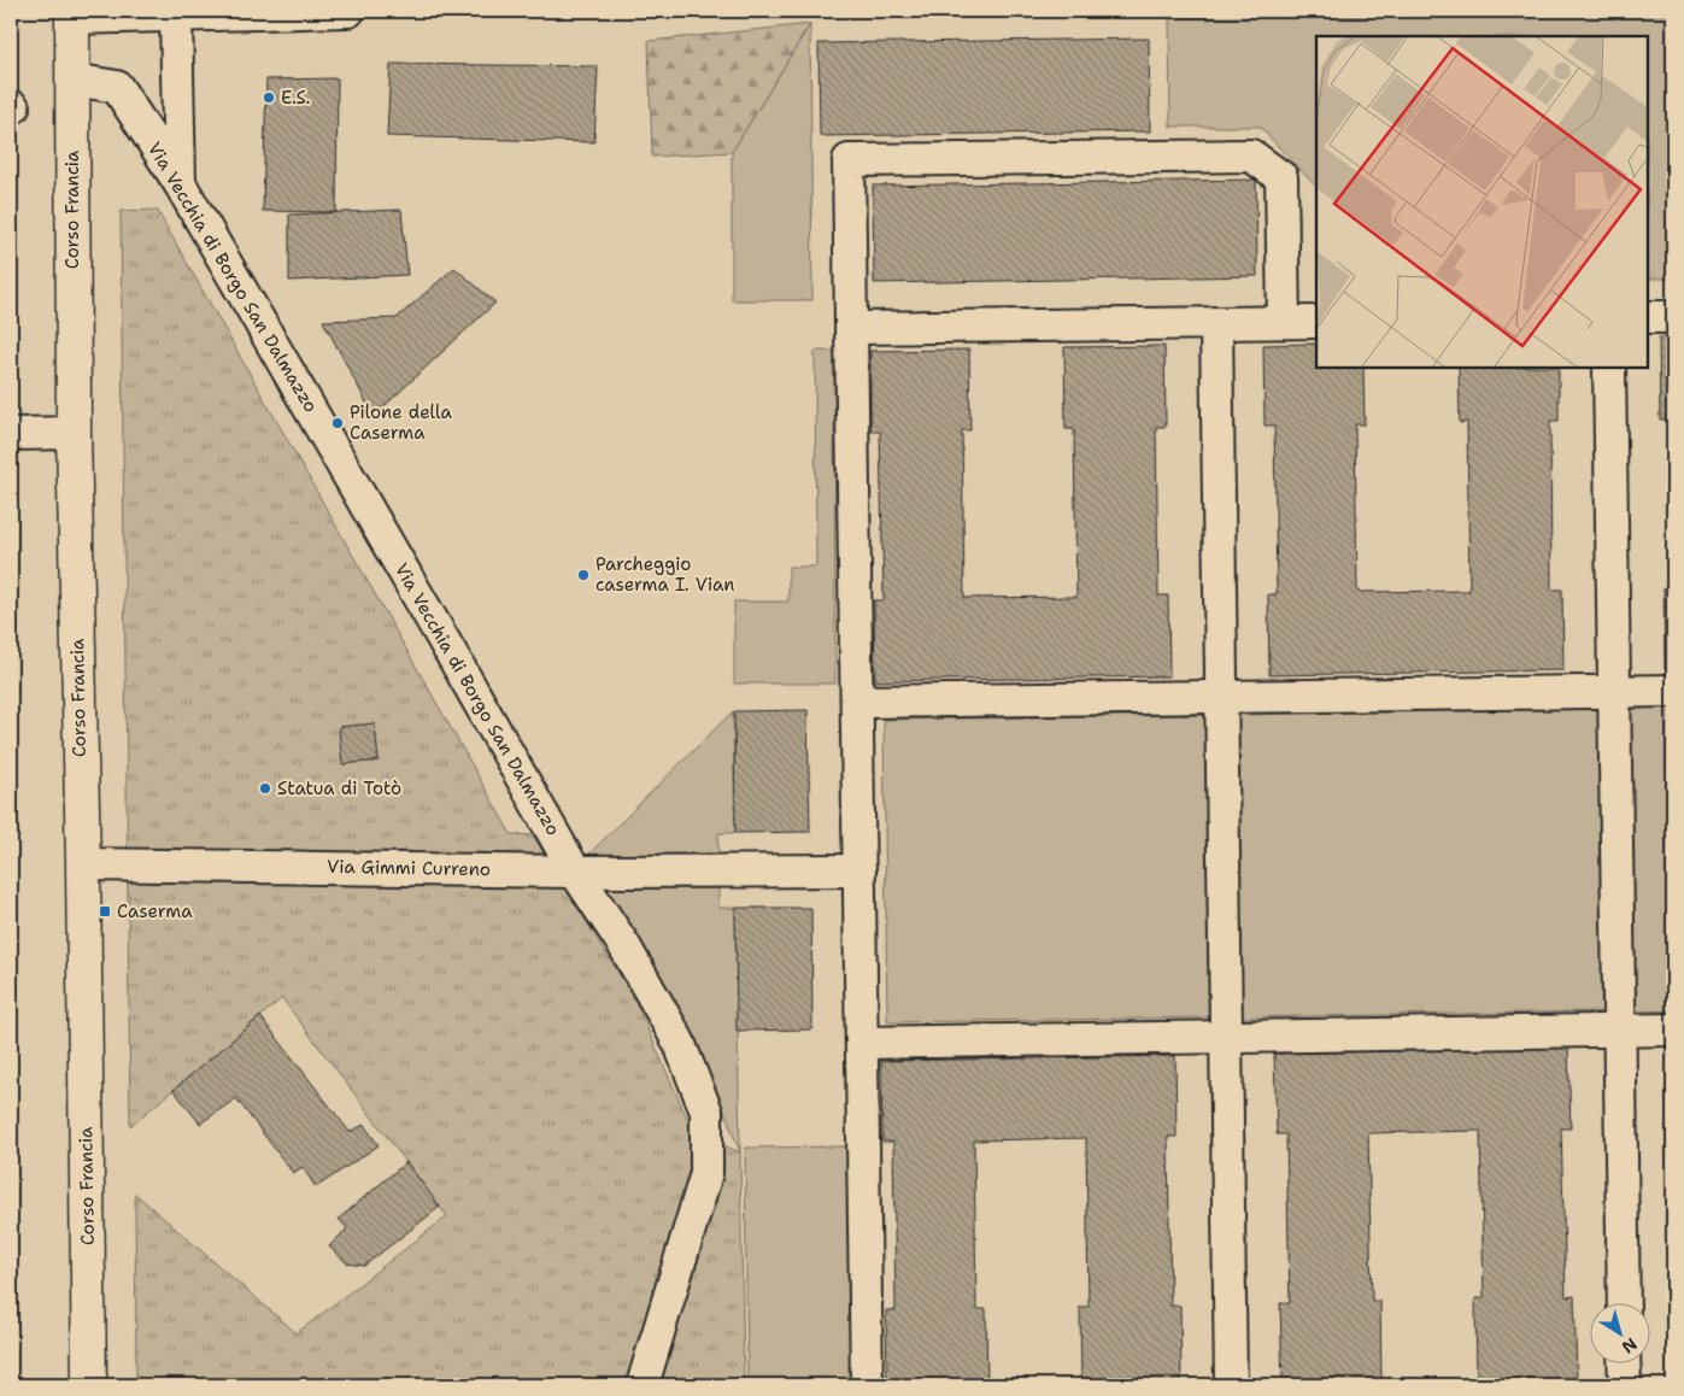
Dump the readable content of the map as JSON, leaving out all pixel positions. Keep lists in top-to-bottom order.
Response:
{
  "streets": {
    "main road": ["Corso Francia"],
    "street": ["Via Vecchia di Borgo San Dalmazzo", "Via Gimmi Curreno"]
  },
  "crossings": [
    ["Corso Francia", "Via Vecchia di Borgo San Dalmazzo"],
    ["Corso Francia", "Via Gimmi Curreno"],
    ["Via Vecchia di Borgo San Dalmazzo", "Via Gimmi Curreno"]
  ],
  "places": {
    "other": [
      "E.S.",
      "Pilone della Caserma",
      "Parcheggio caserma I. Vian",
      "Statua di Totò"
    ],
    "transit": ["Caserma"]
  },
  "north": "bottom right"
}
